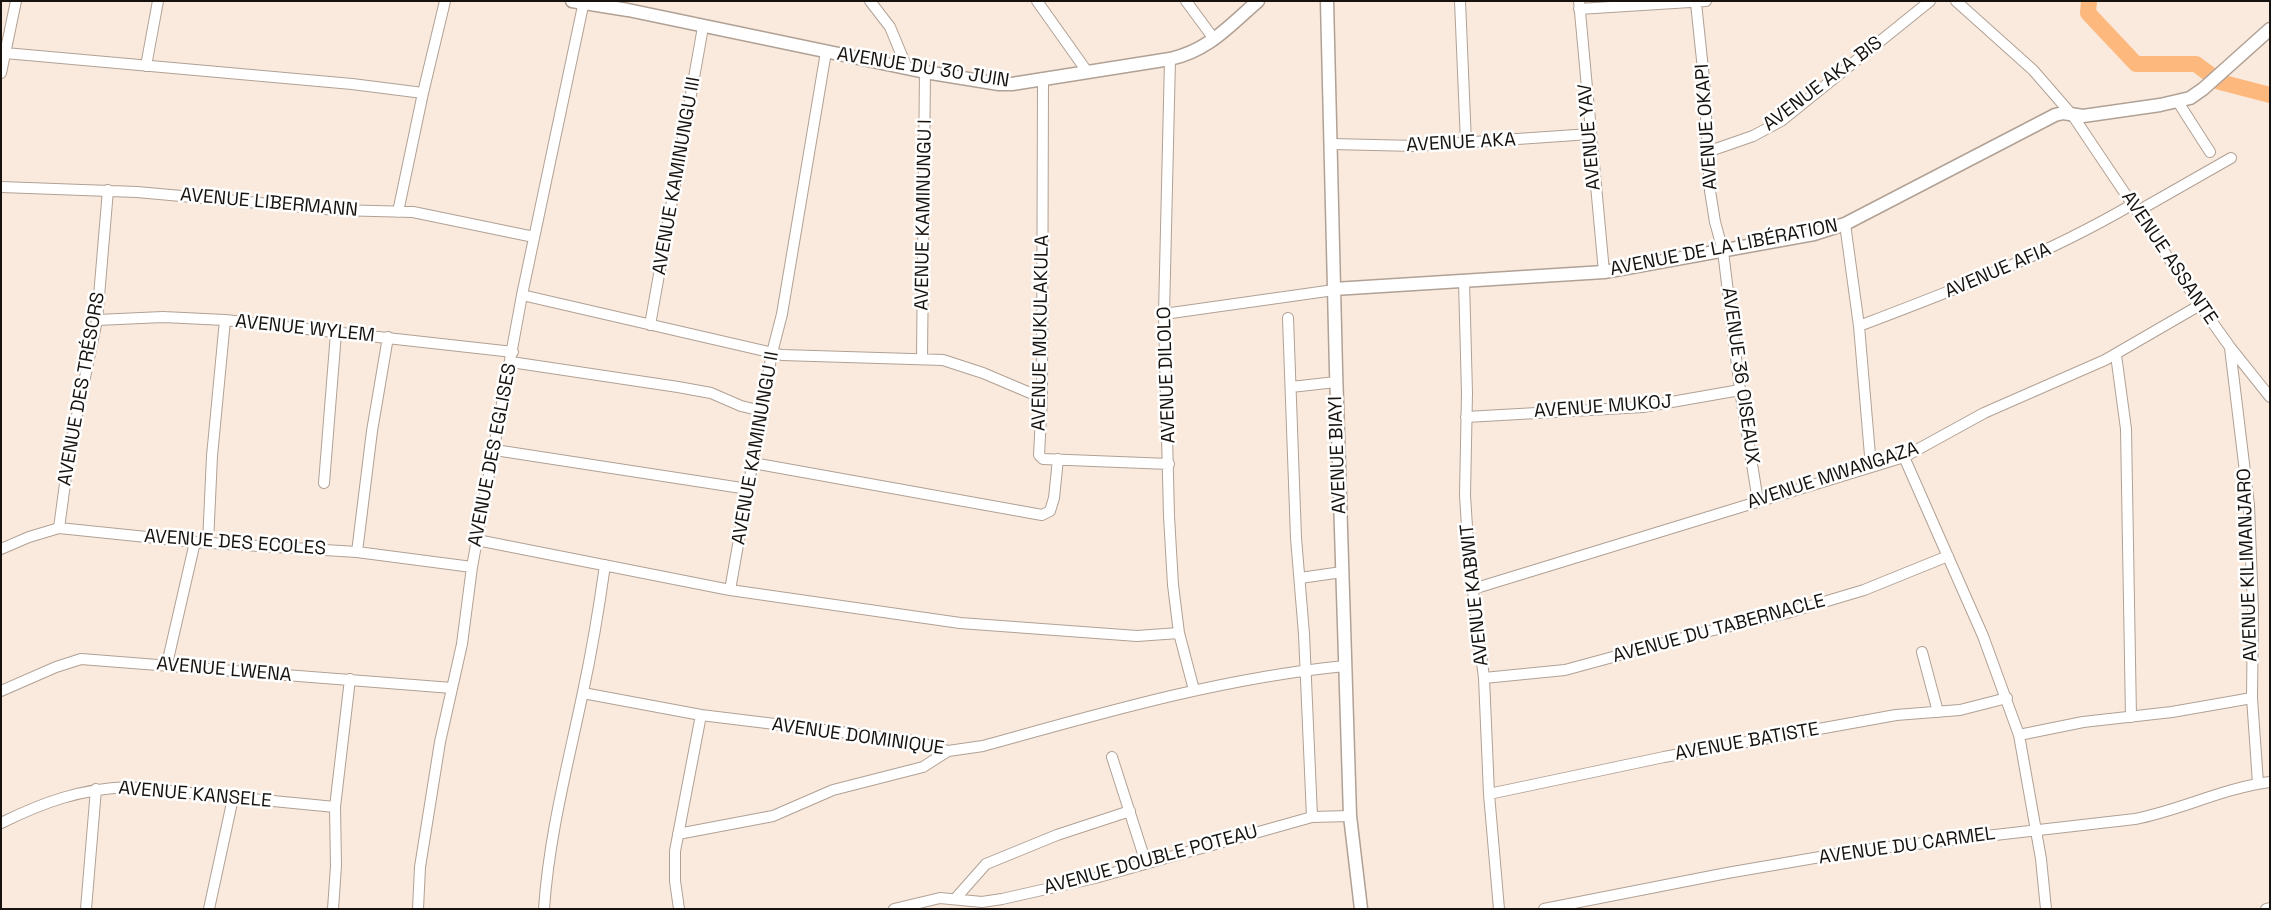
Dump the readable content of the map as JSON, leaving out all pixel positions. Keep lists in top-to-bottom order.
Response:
{
  "streets": {
    "street": [
      "AVENUE DU 30 JUIN",
      "AVENUE AKA BIS",
      "AVENUE OKAPI",
      "AVENUE YAV",
      "AVENUE AKA",
      "AVENUE KAMINUNGU III",
      "AVENUE LIBERMANN",
      "AVENUE KAMINUNGU I",
      "AVENUE DE LA LIBÉRATION",
      "AVENUE ASSANTE",
      "AVENUE AFIA",
      "AVENUE WYLEM",
      "AVENUE MUKULAKULA",
      "AVENUE DILOLO",
      "AVENUE 36 OISEAUX",
      "AVENUE DES TRÉSORS",
      "AVENUE MUKOJ",
      "AVENUE KAMINUNGU II",
      "AVENUE DES EGLISES",
      "AVENUE BIAYI",
      "AVENUE MWANGAZA",
      "AVENUE DES ECOLES",
      "AVENUE KILIMANJARO",
      "AVENUE KABWIT",
      "AVENUE DU TABERNACLE",
      "AVENUE LWENA",
      "AVENUE DOMINIQUE",
      "AVENUE BATISTE",
      "AVENUE KANSELE",
      "AVENUE DU CARMEL",
      "AVENUE DOUBLE POTEAU"
    ]
  },
  "crossings": [
    ["AVENUE DU 30 JUIN", "AVENUE KAMINUNGU III"],
    ["AVENUE DU 30 JUIN", "AVENUE KAMINUNGU I"],
    ["AVENUE DU 30 JUIN", "AVENUE MUKULAKULA"],
    ["AVENUE DU 30 JUIN", "AVENUE DILOLO"],
    ["AVENUE DU 30 JUIN", "AVENUE KAMINUNGU II"],
    ["AVENUE DU 30 JUIN", "AVENUE DES EGLISES"],
    ["AVENUE AKA BIS", "AVENUE OKAPI"],
    ["AVENUE OKAPI", "AVENUE DE LA LIBÉRATION"],
    ["AVENUE OKAPI", "AVENUE 36 OISEAUX"],
    ["AVENUE YAV", "AVENUE AKA"],
    ["AVENUE YAV", "AVENUE DE LA LIBÉRATION"],
    ["AVENUE AKA", "AVENUE BIAYI"],
    ["AVENUE LIBERMANN", "AVENUE DES TRÉSORS"],
    ["AVENUE LIBERMANN", "AVENUE DES EGLISES"],
    ["AVENUE DE LA LIBÉRATION", "AVENUE ASSANTE"],
    ["AVENUE DE LA LIBÉRATION", "AVENUE 36 OISEAUX"],
    ["AVENUE DE LA LIBÉRATION", "AVENUE BIAYI"],
    ["AVENUE DE LA LIBÉRATION", "AVENUE KABWIT"],
    ["AVENUE ASSANTE", "AVENUE AFIA"],
    ["AVENUE ASSANTE", "AVENUE MWANGAZA"],
    ["AVENUE ASSANTE", "AVENUE KILIMANJARO"],
    ["AVENUE WYLEM", "AVENUE DES TRÉSORS"],
    ["AVENUE WYLEM", "AVENUE KAMINUNGU II"],
    ["AVENUE WYLEM", "AVENUE DES EGLISES"],
    ["AVENUE MUKULAKULA", "AVENUE DILOLO"],
    ["AVENUE DILOLO", "AVENUE DOMINIQUE"],
    ["AVENUE 36 OISEAUX", "AVENUE MUKOJ"],
    ["AVENUE 36 OISEAUX", "AVENUE MWANGAZA"],
    ["AVENUE DES TRÉSORS", "AVENUE DES ECOLES"],
    ["AVENUE MUKOJ", "AVENUE KABWIT"],
    ["AVENUE DES EGLISES", "AVENUE DES ECOLES"],
    ["AVENUE DES EGLISES", "AVENUE LWENA"],
    ["AVENUE BIAYI", "AVENUE DOMINIQUE"],
    ["AVENUE BIAYI", "AVENUE DOUBLE POTEAU"],
    ["AVENUE MWANGAZA", "AVENUE KABWIT"],
    ["AVENUE KILIMANJARO", "AVENUE DU CARMEL"],
    ["AVENUE KABWIT", "AVENUE DU TABERNACLE"],
    ["AVENUE KABWIT", "AVENUE BATISTE"]
  ]
}
